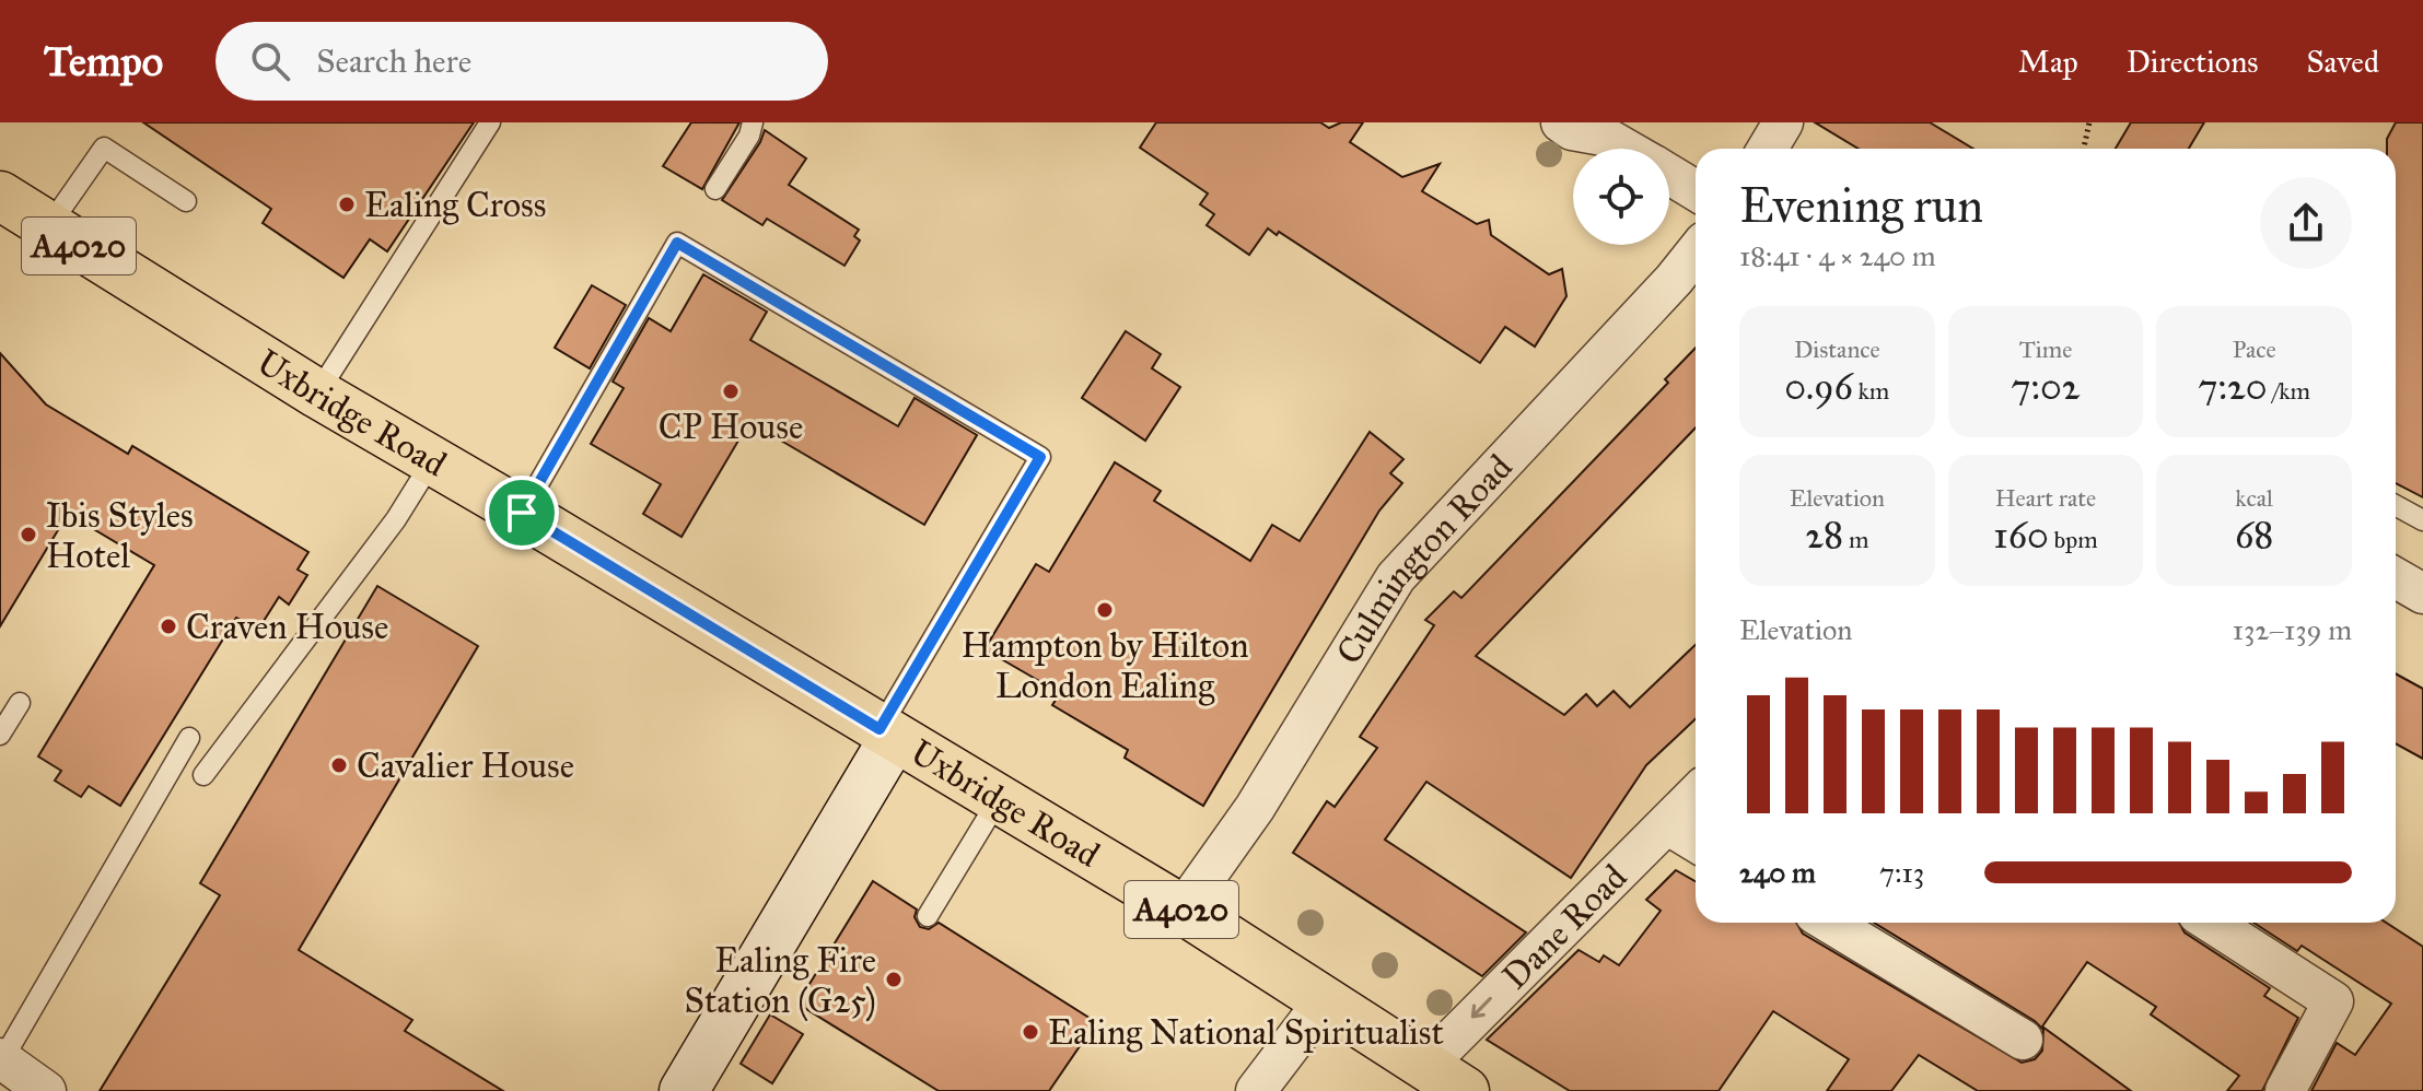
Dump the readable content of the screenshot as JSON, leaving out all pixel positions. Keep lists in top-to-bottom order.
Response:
{
  "streets": {
    "main road": ["A4020", "Uxbridge Road"],
    "street": ["Culmington Road", "Dane Road"]
  },
  "crossings": [
    ["Uxbridge Road", "Culmington Road"],
    ["Uxbridge Road", "Dane Road"]
  ],
  "one_way": ["Dane Road"],
  "places": [
    "Ealing Cross",
    "CP House",
    "Ibis Styles Hotel",
    "Hampton by Hilton London Ealing",
    "Craven House",
    "Cavalier House",
    "Ealing Fire Station (G25)",
    "Ealing National Spiritualist"
  ],
  "page": {
    "header": "Tempo",
    "search": "Search here",
    "nav": ["Map", "Directions", "Saved"],
    "heading": ["Evening run", "18:41 · 4 × 240 m"],
    "stats": [
      ["Distance", "0.96 km"],
      ["Time", "7:02"],
      ["Pace", "7:20 /km"],
      ["Elevation", "28 m"],
      ["Heart rate", "160 bpm"],
      ["kcal", "68"]
    ],
    "chart": ["Elevation", "132–139 m"],
    "list": [
      {
        "name": "240 m",
        "note": "7:13"
      }
    ]
  }
}
